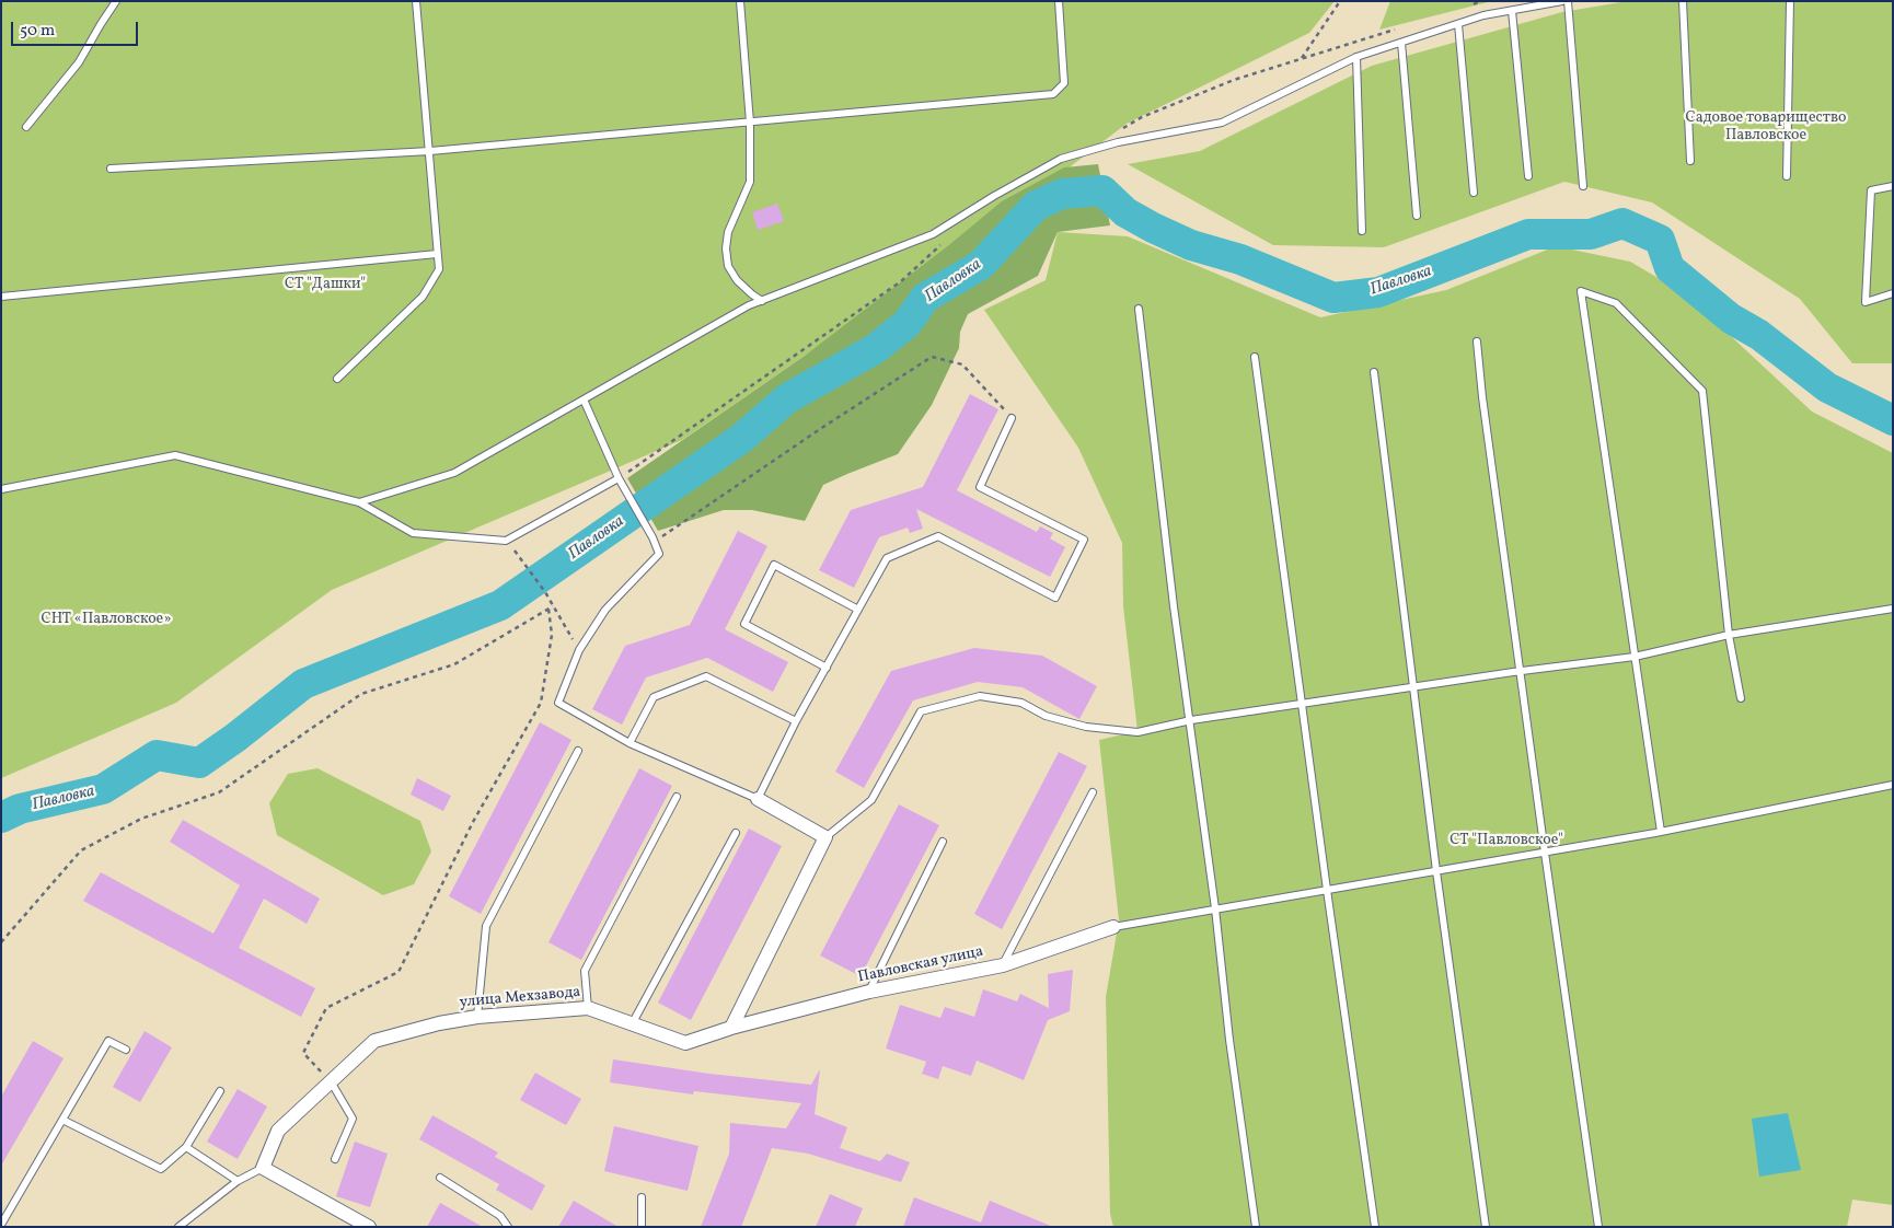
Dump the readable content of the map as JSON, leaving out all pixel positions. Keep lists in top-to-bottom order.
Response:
{
  "streets": {
    "street": ["Павловская улица", "улица Мехзавода"]
  },
  "crossings": [
    ["Павловская улица", "улица Мехзавода"]
  ],
  "water": ["Павловка"],
  "parks": [
    "Садовое товарищество Павловское",
    "СТ \"Дашки\"",
    "СНТ «Павловское»",
    "СТ \"Павловское\""
  ],
  "scale_bar": "50 m"
}
